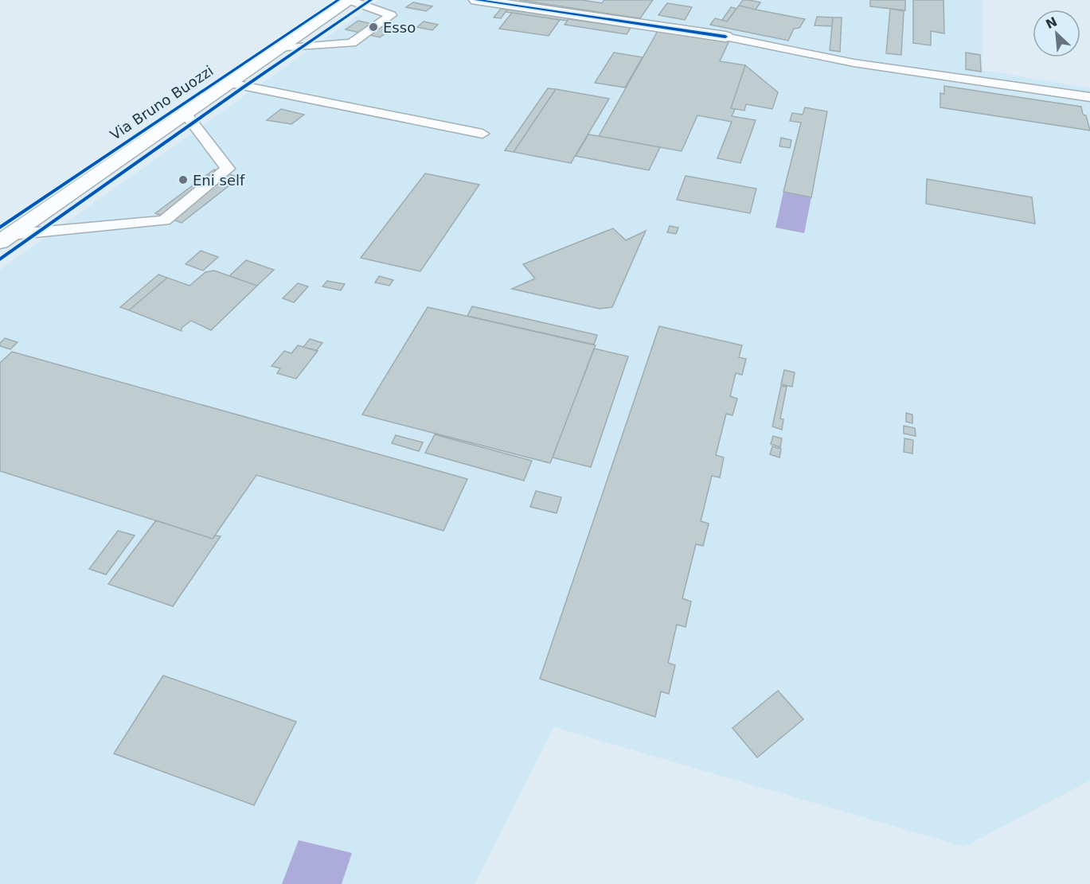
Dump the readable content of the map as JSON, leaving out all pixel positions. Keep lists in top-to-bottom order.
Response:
{
  "streets": {
    "main road": ["Via Bruno Buozzi"]
  },
  "places": ["Esso", "Eni self"],
  "north": "top left"
}
